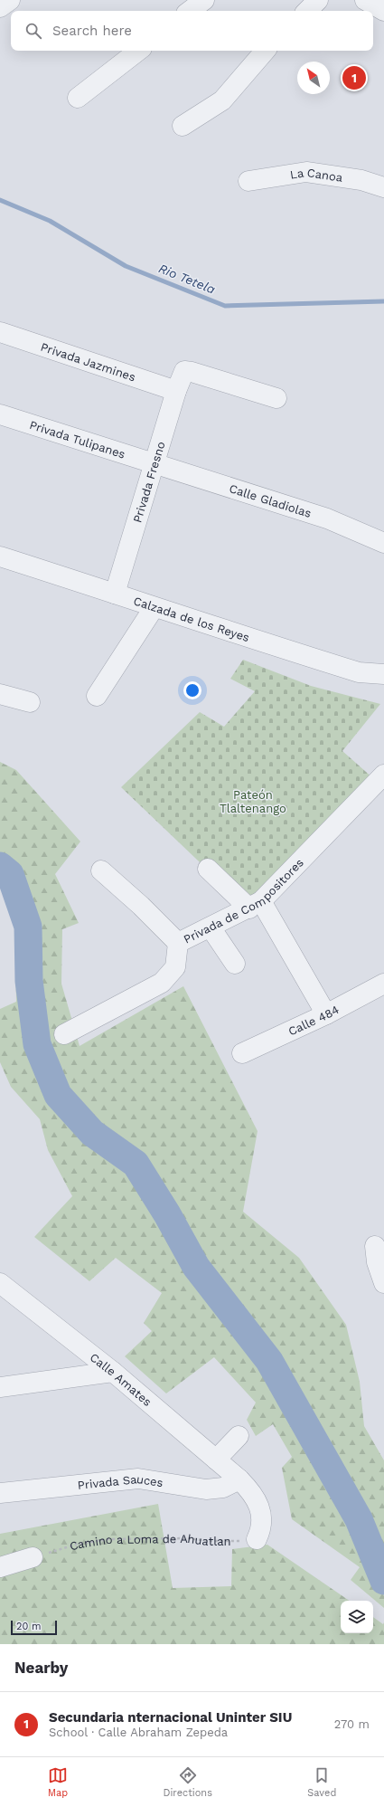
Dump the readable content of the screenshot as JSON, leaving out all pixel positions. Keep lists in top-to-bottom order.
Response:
{
  "streets": {
    "street": [
      "La Canoa",
      "Privada Jazmines",
      "Privada Tulipanes",
      "Privada Fresno",
      "Calle Gladiolas",
      "Calzada de los Reyes",
      "Privada de Compositores",
      "Calle 484",
      "Calle Amates",
      "Privada Sauces"
    ],
    "path": ["Camino a Loma de Ahuatlan"]
  },
  "crossings": [
    ["Privada Jazmines", "Privada Fresno"],
    ["Privada Tulipanes", "Privada Fresno"],
    ["Privada Tulipanes", "Calle Gladiolas"],
    ["Privada Fresno", "Calle Gladiolas"],
    ["Privada Fresno", "Calzada de los Reyes"],
    ["Calle Amates", "Privada Sauces"]
  ],
  "water": ["Rio Tetela"],
  "parks": ["Pateón Tlaltenango"],
  "scale_bar": "20 m",
  "north": "top left",
  "page": {
    "search": "Search here",
    "pins": "1",
    "scale": "20 m",
    "heading": "Nearby",
    "list": [
      {
        "mark": "1",
        "name": "Secundaria nternacional Uninter SIU",
        "note": "School · Calle Abraham Zepeda",
        "value": "270 m"
      }
    ],
    "nav": ["Map", "Directions", "Saved"]
  }
}
